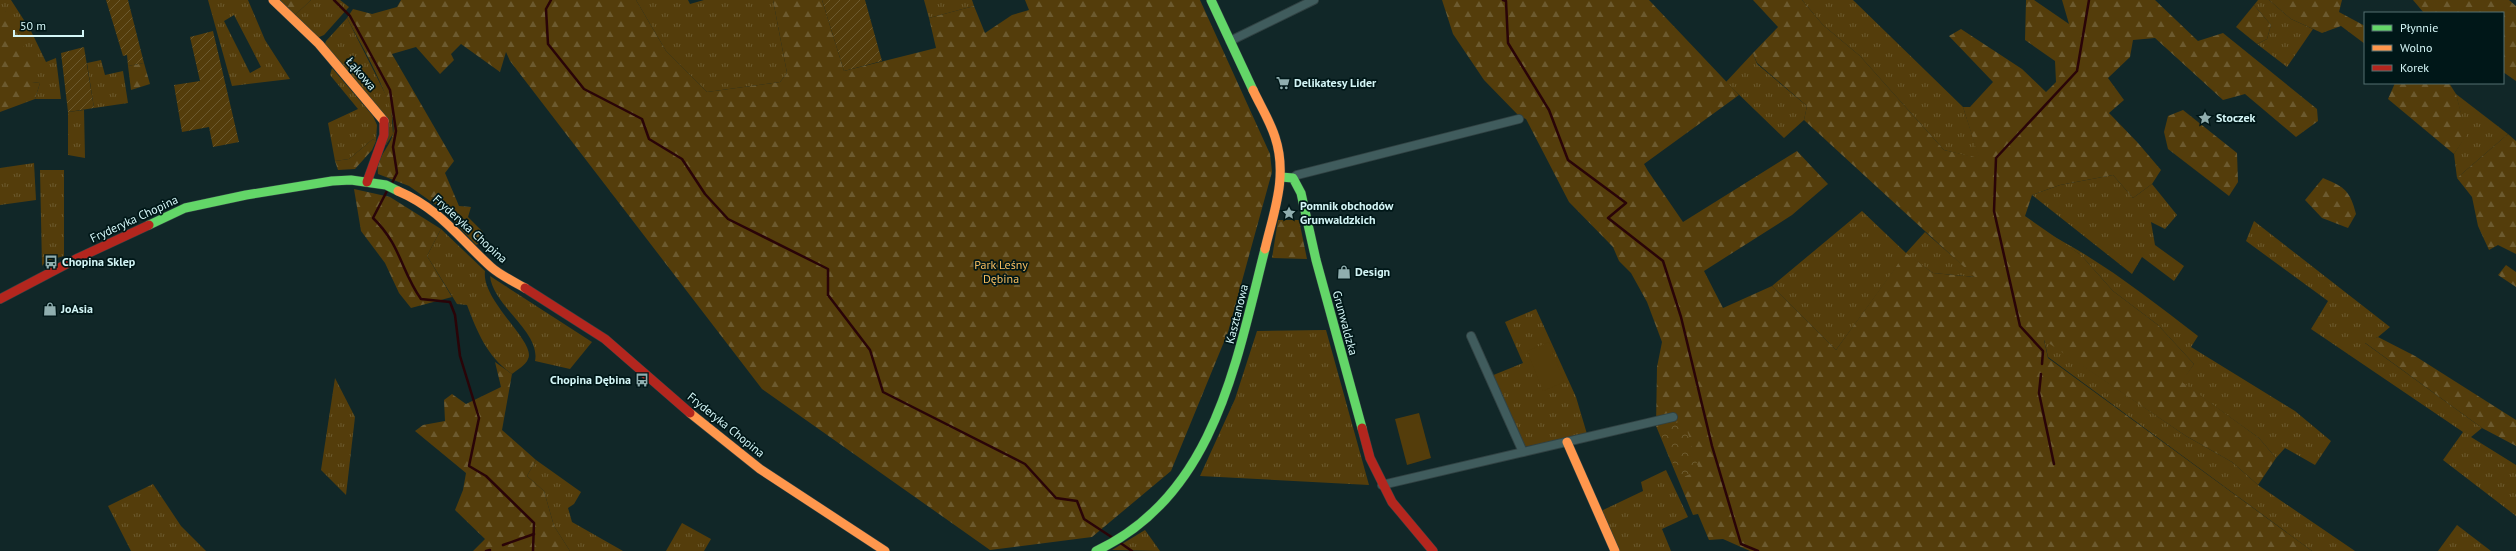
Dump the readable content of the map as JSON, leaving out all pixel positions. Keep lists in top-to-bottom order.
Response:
{
  "streets": {
    "street": [
      "Łąkowa",
      "Fryderyka Chopina",
      "Kasztanowa",
      "Grunwaldzka"
    ]
  },
  "crossings": [
    ["Łąkowa", "Fryderyka Chopina"]
  ],
  "parks": ["Park Leśny Dębina"],
  "places": {
    "supermarket": ["Delikatesy Lider"],
    "place": ["Stoczek", "Pomnik obchodów Grunwaldzkich"],
    "bus stop": ["Chopina Sklep", "Chopina Dębina"],
    "shop": ["Design", "JoAsia"]
  },
  "legend": ["Płynnie", "Wolno", "Korek"],
  "scale_bar": "50 m"
}
